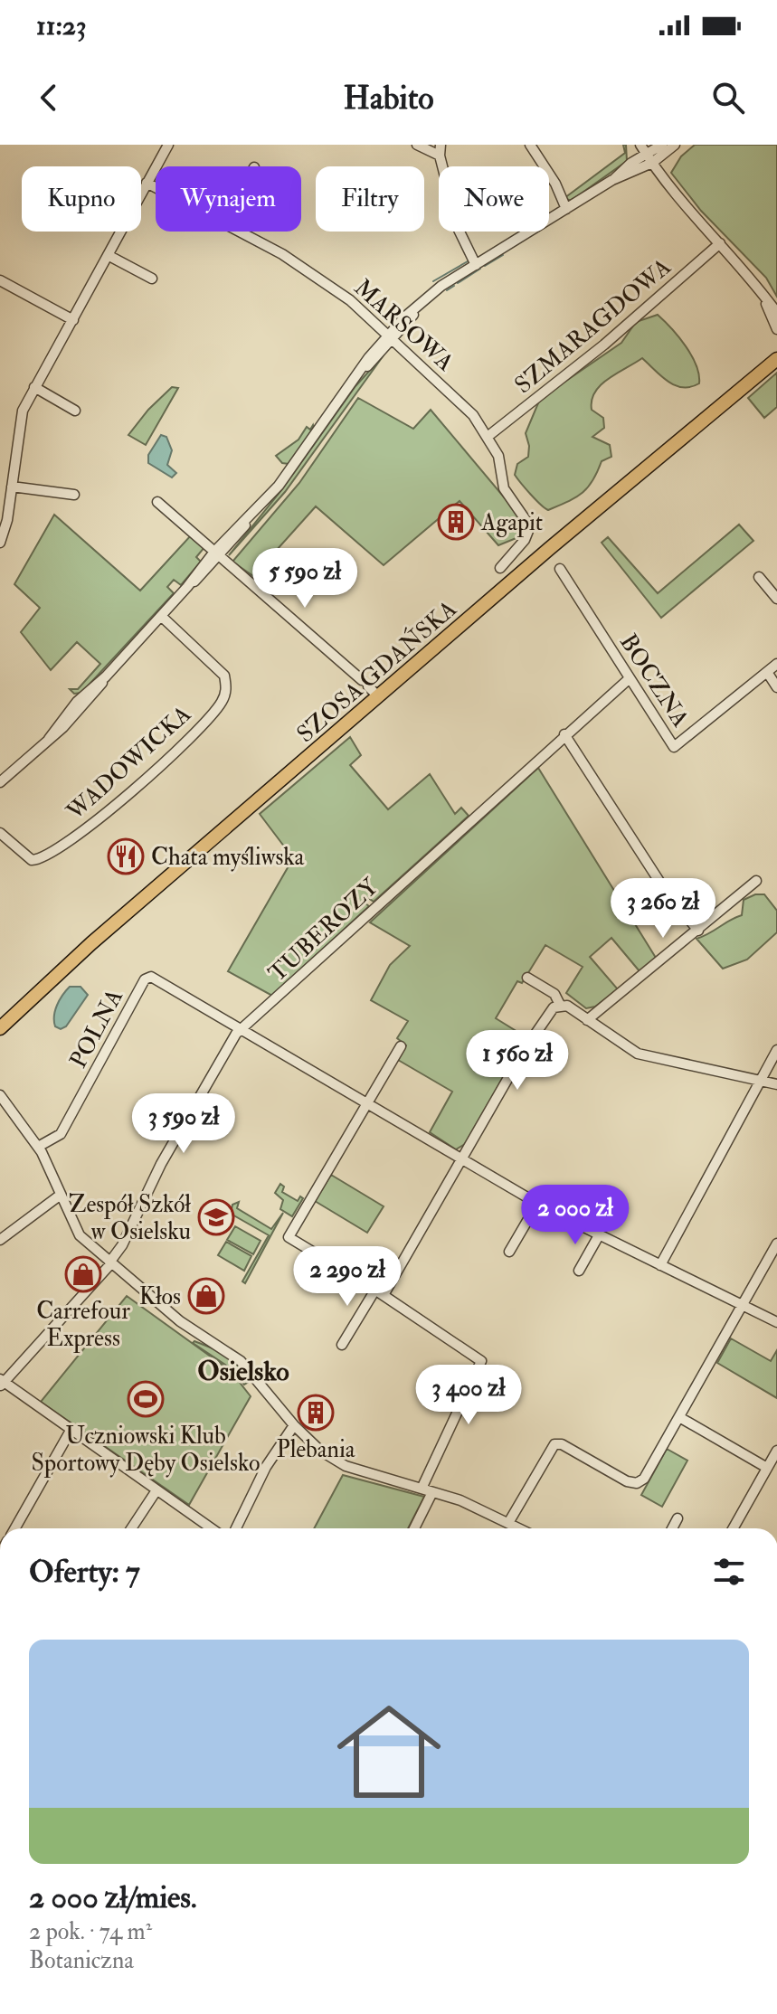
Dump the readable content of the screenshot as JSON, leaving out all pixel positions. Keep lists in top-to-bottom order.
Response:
{
  "streets": {
    "main road": ["SZOSA GDAŃSKA"],
    "street": [
      "MARSOWA",
      "SZMARAGDOWA",
      "BOCZNA",
      "WADOWICKA",
      "TUBEROZY",
      "POLNA"
    ]
  },
  "crossings": [
    ["MARSOWA", "SZMARAGDOWA"],
    ["BOCZNA", "TUBEROZY"],
    ["TUBEROZY", "POLNA"]
  ],
  "districts": ["Osielsko"],
  "places": {
    "building": ["Agapit", "Plebania"],
    "restaurant": ["Chata myśliwska"],
    "school or university": ["Zespół Szkół w Osielsku"],
    "shop": ["Carrefour Express", "Kłos"],
    "sports": ["Uczniowski Klub Sportowy Dęby Osielsko"]
  },
  "page": {
    "status": "11:23",
    "header": "Habito",
    "chip": [
      "Kupno",
      "Wynajem",
      "Filtry",
      "Nowe"
    ],
    "price": [
      "5 590 zł",
      "3 260 zł",
      "1 560 zł",
      "3 590 zł",
      "2 000 zł",
      "2 290 zł",
      "3 400 zł"
    ],
    "heading": "Oferty: 7",
    "list": [
      {
        "name": "2 000 zł/mies.",
        "note": "2 pok. · 74 m² · Botaniczna"
      }
    ]
  }
}
